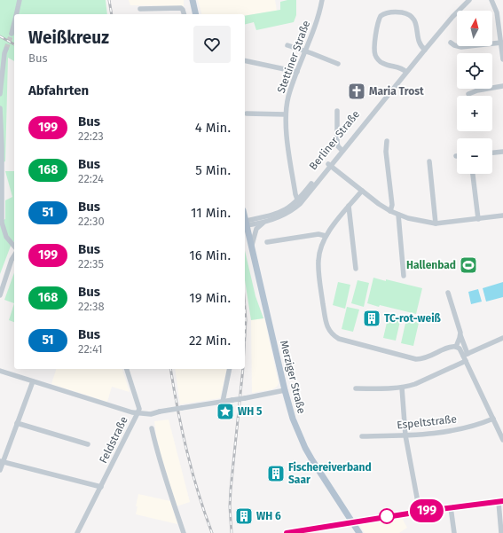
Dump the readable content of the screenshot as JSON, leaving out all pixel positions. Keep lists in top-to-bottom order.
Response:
{
  "streets": {
    "main road": ["Merziger Straße"],
    "street": [
      "Stettiner Straße",
      "Berliner Straße",
      "Espeltstraße",
      "Feldstraße"
    ]
  },
  "crossings": [
    ["Stettiner Straße", "Berliner Straße"],
    ["Berliner Straße", "Merziger Straße"],
    ["Merziger Straße", "Feldstraße"]
  ],
  "places": {
    "church": ["Maria Trost"],
    "sports": ["Hallenbad"],
    "building": ["TC-rot-weiß", "Fischereiverband Saar", "WH 6"],
    "place": ["WH 5"]
  },
  "lines": ["bus line 199"],
  "north": "top",
  "page": {
    "on_map": "199",
    "map_buttons": ["+", "−"],
    "heading": [
      ["Weißkreuz", "Bus"],
      "Abfahrten"
    ],
    "list": [
      {
        "mark": "199",
        "name": "Bus",
        "note": "22:23",
        "value": "4 Min."
      },
      {
        "mark": "168",
        "name": "Bus",
        "note": "22:24",
        "value": "5 Min."
      },
      {
        "mark": "51",
        "name": "Bus",
        "note": "22:30",
        "value": "11 Min."
      },
      {
        "mark": "199",
        "name": "Bus",
        "note": "22:35",
        "value": "16 Min."
      },
      {
        "mark": "168",
        "name": "Bus",
        "note": "22:38",
        "value": "19 Min."
      },
      {
        "mark": "51",
        "name": "Bus",
        "note": "22:41",
        "value": "22 Min."
      }
    ]
  }
}
